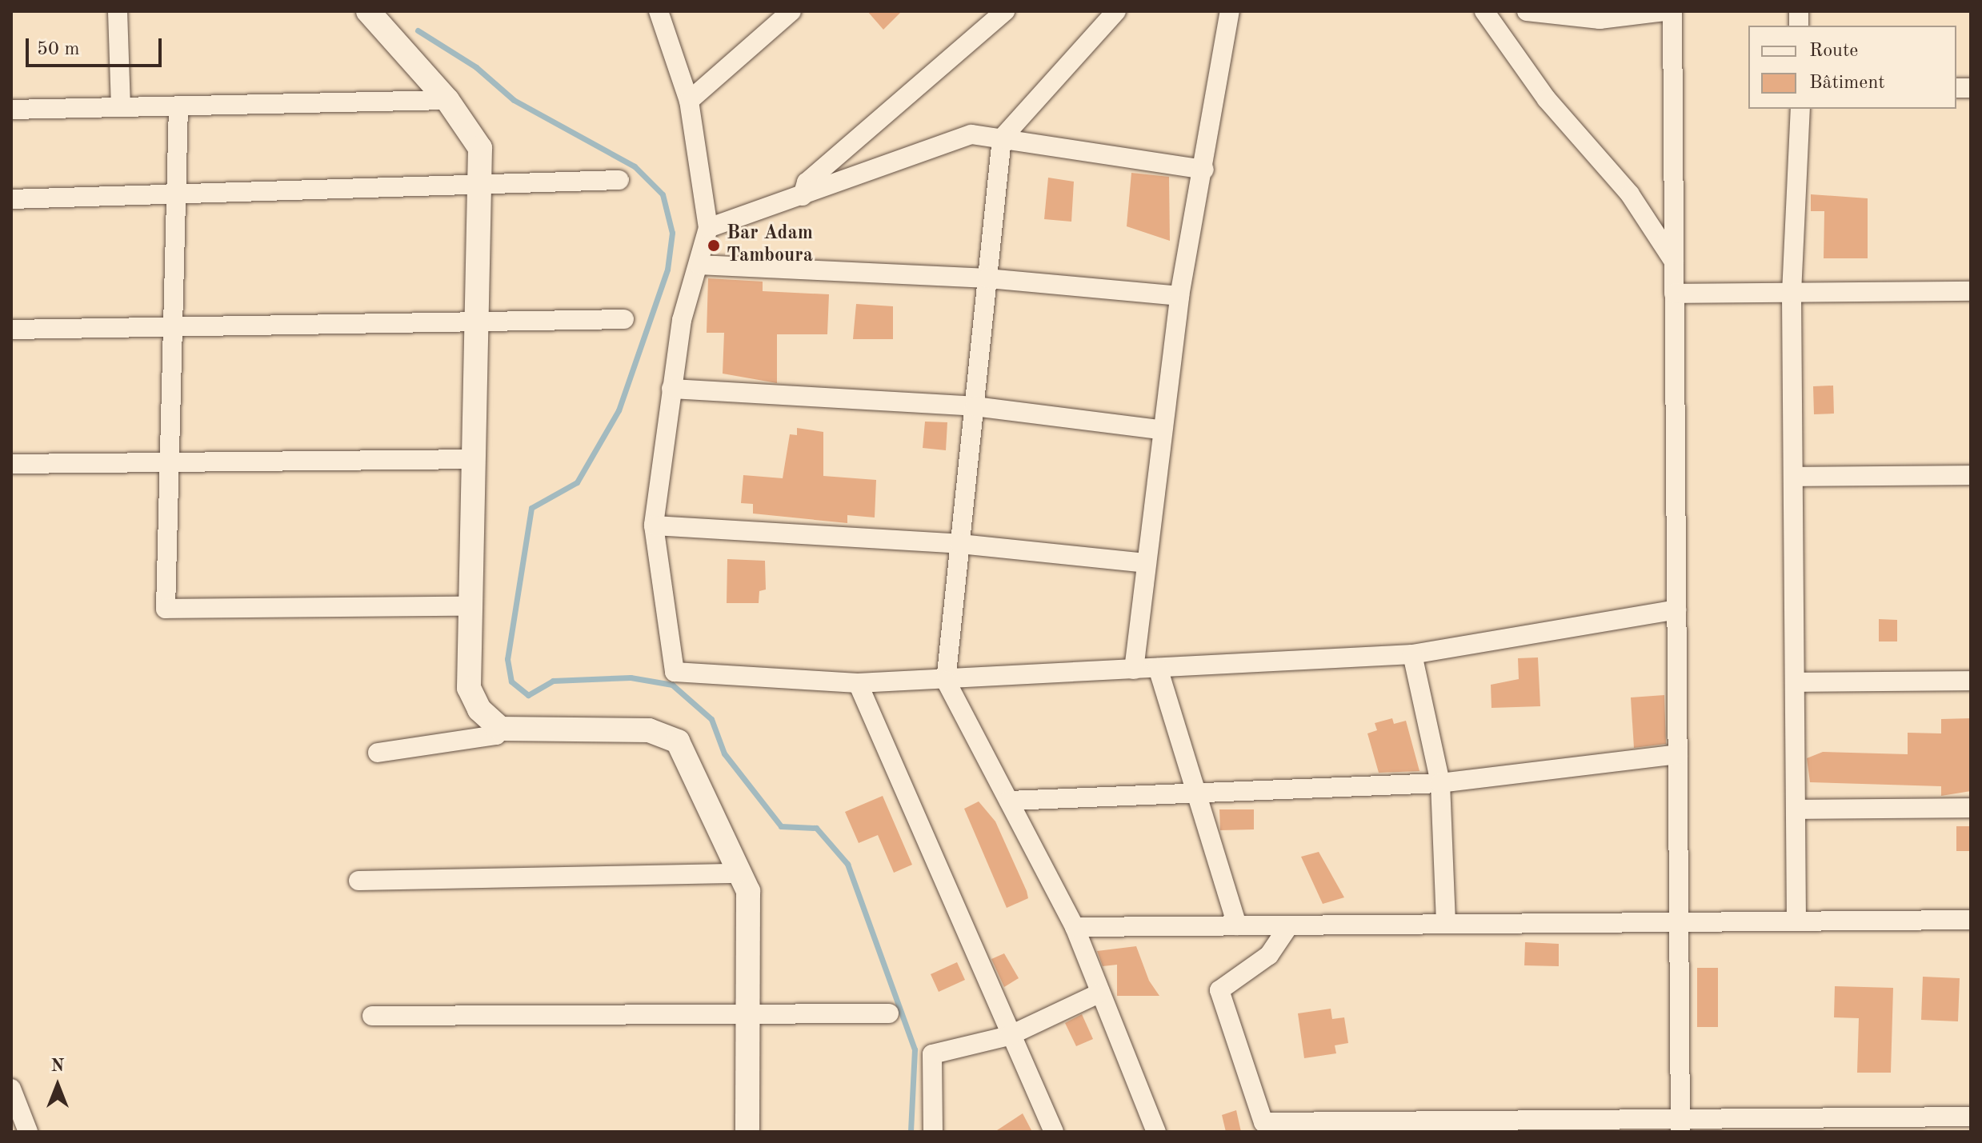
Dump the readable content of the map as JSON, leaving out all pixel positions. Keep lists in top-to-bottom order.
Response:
{
  "places": ["Bar Adam Tamboura"],
  "legend": ["Route", "Bâtiment"],
  "scale_bar": "50 m",
  "north": "top"
}
